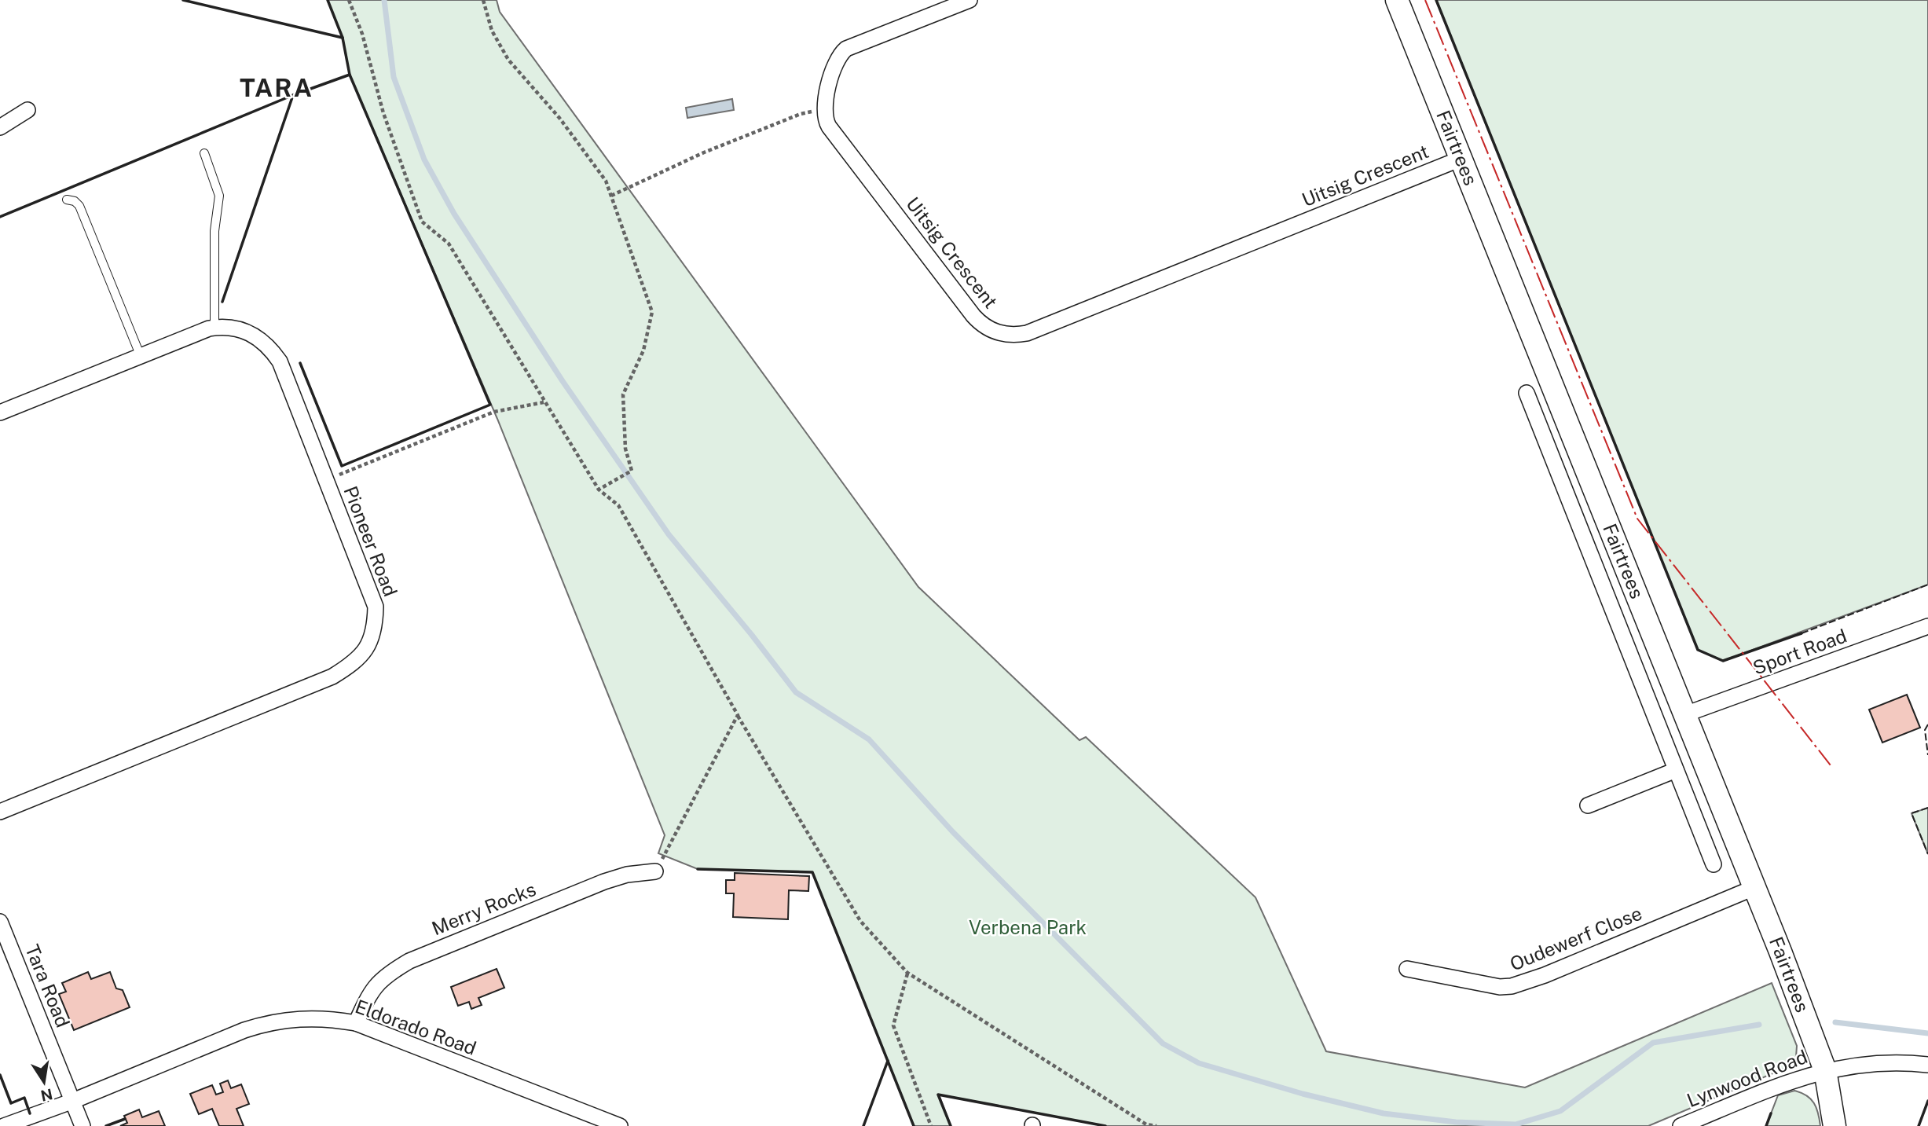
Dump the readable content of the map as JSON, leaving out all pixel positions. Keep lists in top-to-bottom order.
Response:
{
  "streets": {
    "main road": ["Fairtrees"],
    "street": [
      "Uitsig Crescent",
      "Pioneer Road",
      "Sport Road",
      "Merry Rocks",
      "Oudewerf Close",
      "Tara Road",
      "Eldorado Road",
      "Lynwood Road"
    ]
  },
  "crossings": [
    ["Fairtrees", "Uitsig Crescent"],
    ["Fairtrees", "Sport Road"],
    ["Fairtrees", "Oudewerf Close"],
    ["Fairtrees", "Lynwood Road"],
    ["Merry Rocks", "Eldorado Road"],
    ["Tara Road", "Eldorado Road"]
  ],
  "districts": ["TARA"],
  "parks": ["Verbena Park"],
  "north": "bottom"
}
